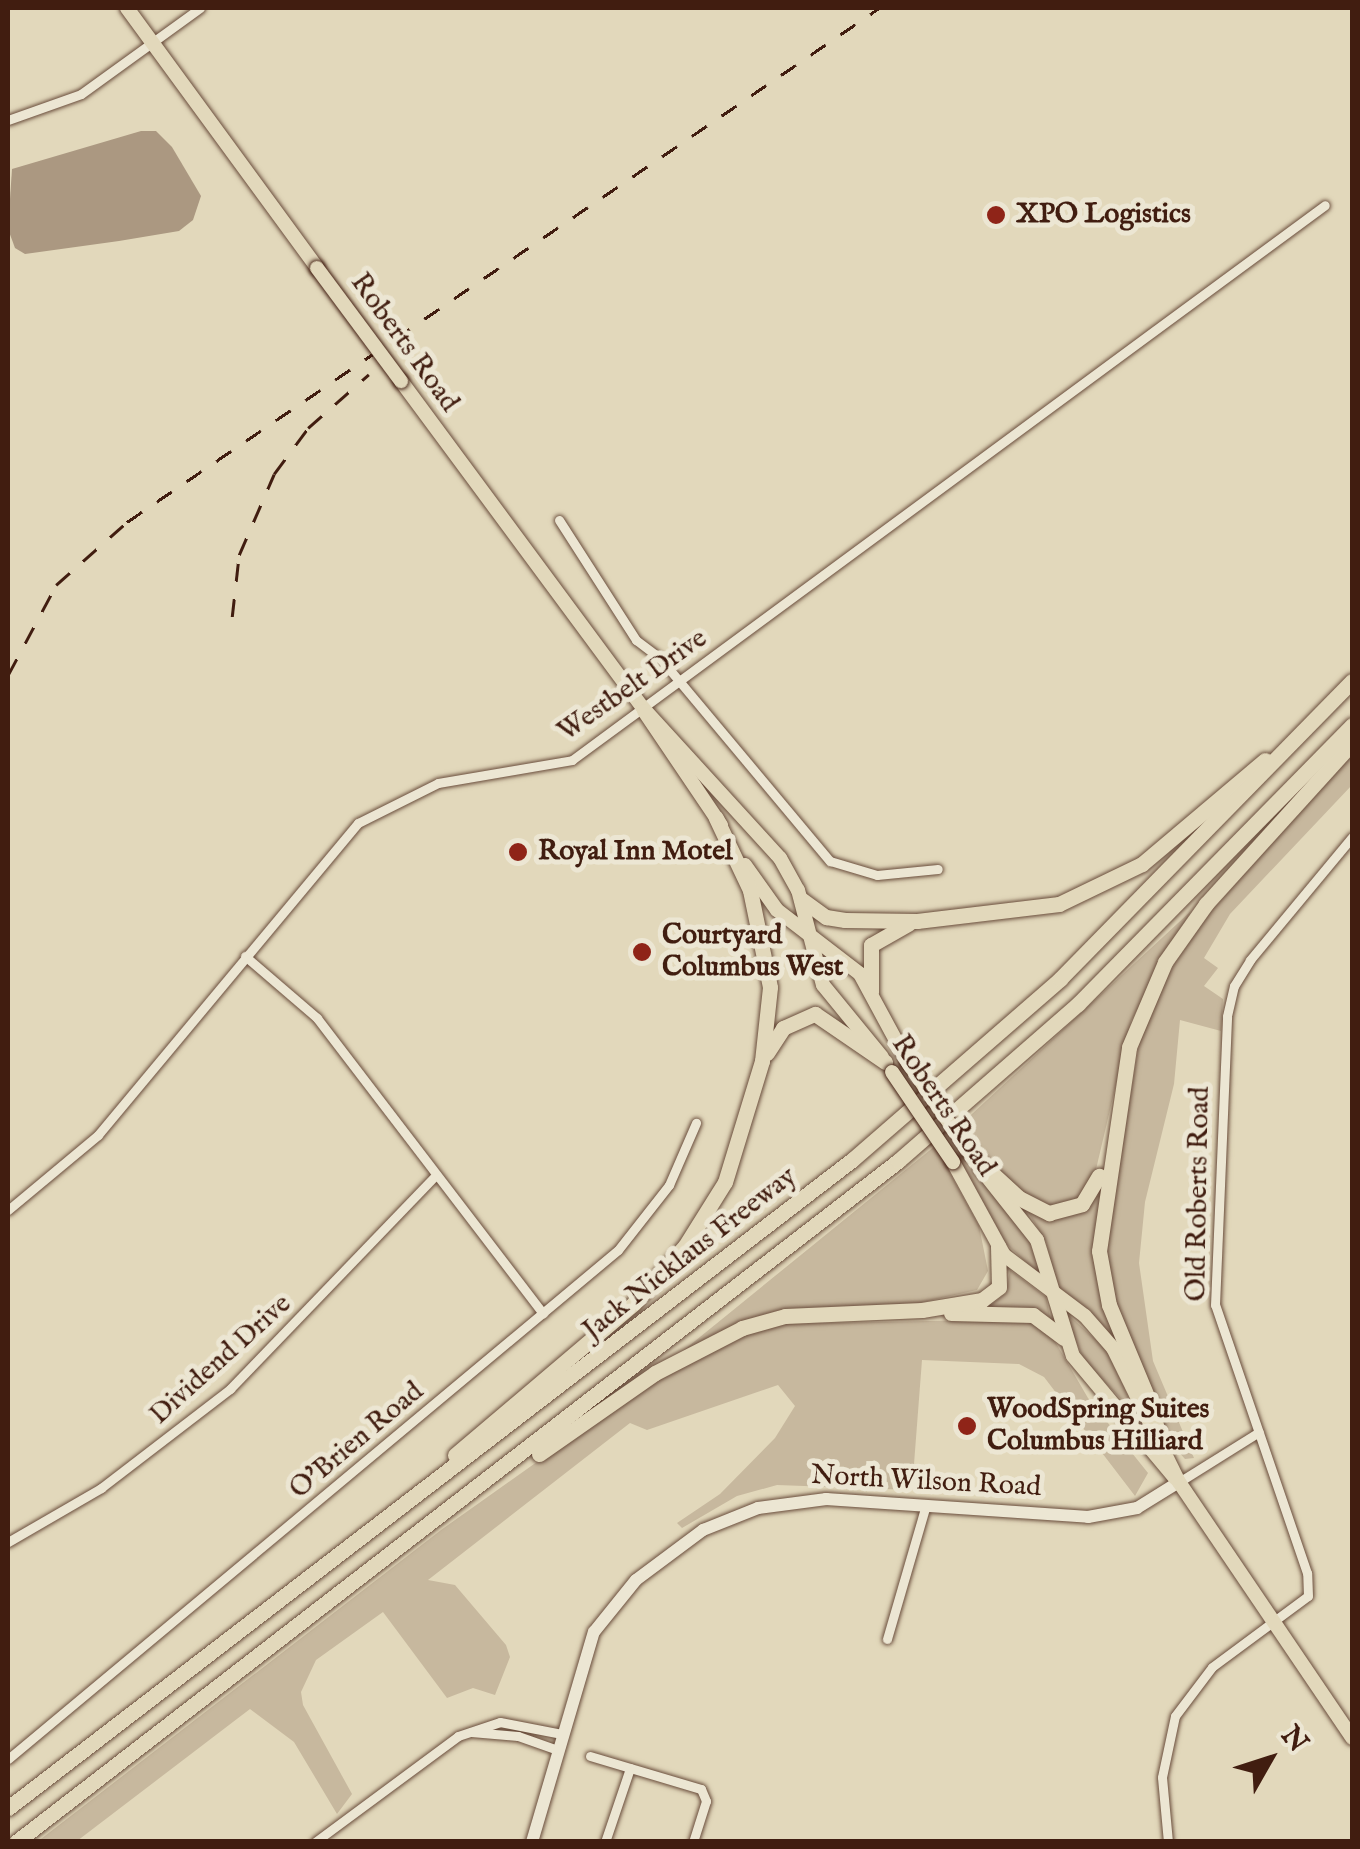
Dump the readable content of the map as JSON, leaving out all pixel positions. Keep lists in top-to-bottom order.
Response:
{
  "streets": {
    "highway": ["Jack Nicklaus Freeway"],
    "main road": ["Roberts Road", "North Wilson Road"],
    "street": [
      "Westbelt Drive",
      "Old Roberts Road",
      "Dividend Drive",
      "O'Brien Road"
    ]
  },
  "crossings": [
    ["Roberts Road", "Westbelt Drive"],
    ["Roberts Road", "Old Roberts Road"],
    ["Roberts Road", "North Wilson Road"],
    ["Old Roberts Road", "North Wilson Road"]
  ],
  "places": [
    "XPO Logistics",
    "Royal Inn Motel",
    "Courtyard Columbus West",
    "WoodSpring Suites Columbus Hilliard"
  ],
  "north": "top right"
}
